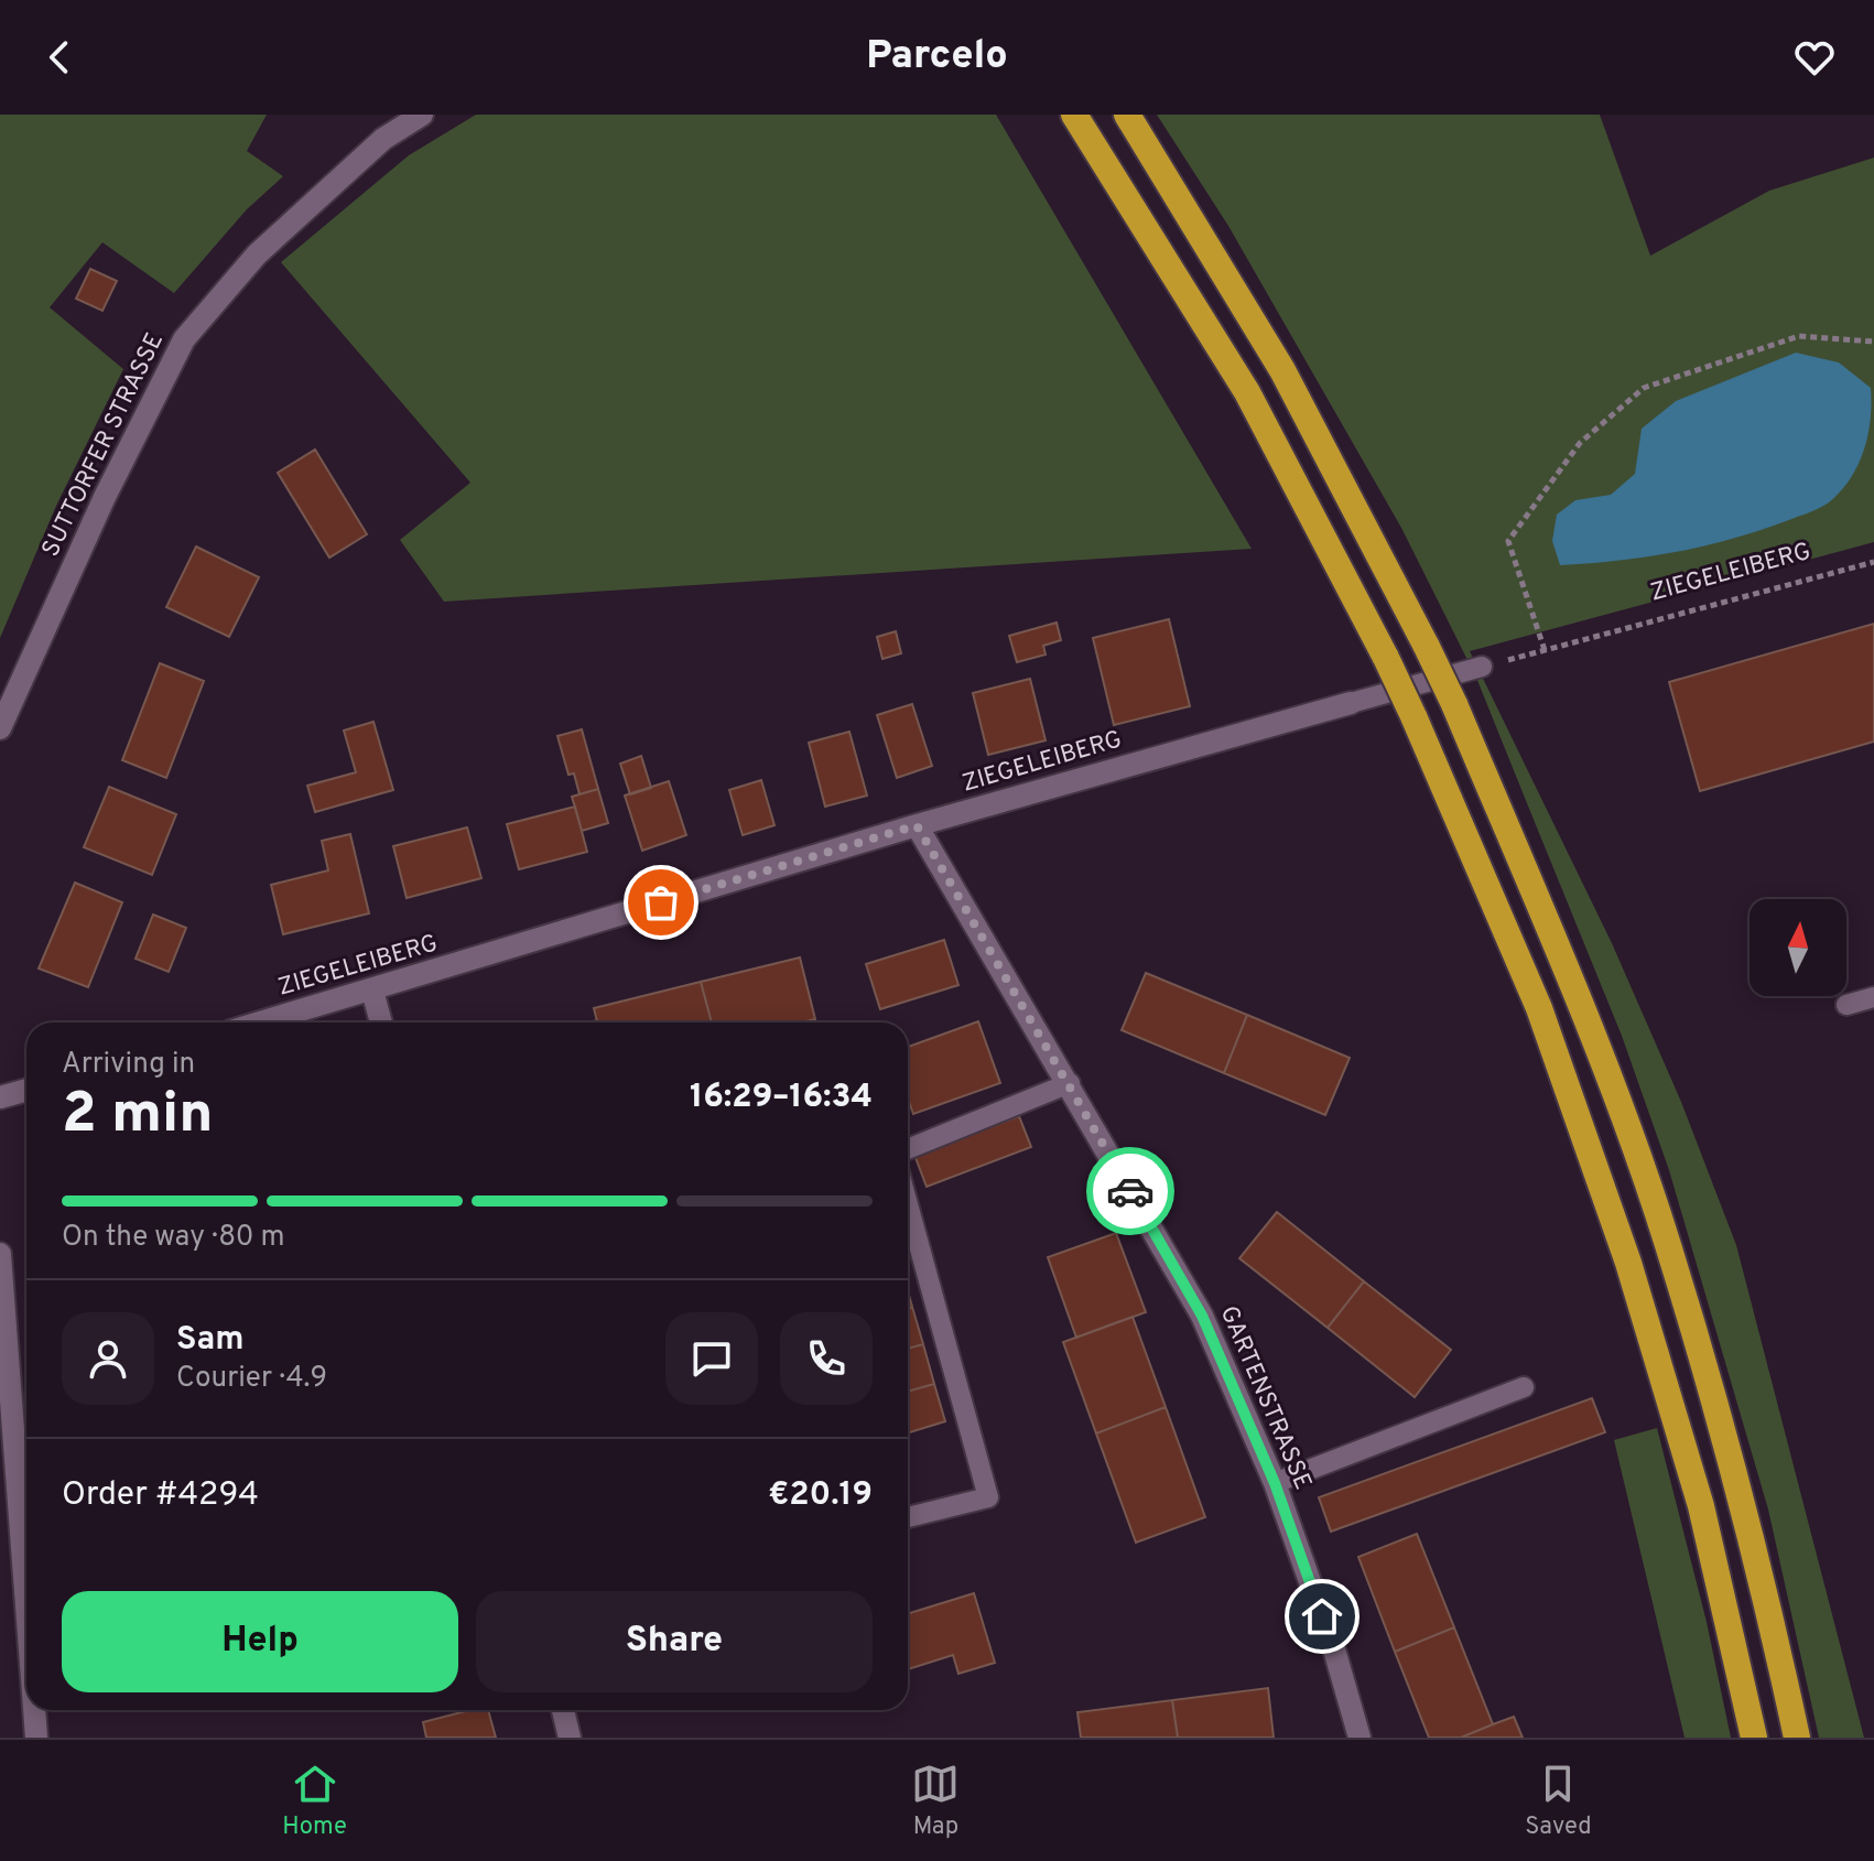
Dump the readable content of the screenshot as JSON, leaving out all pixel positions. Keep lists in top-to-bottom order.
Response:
{
  "streets": {
    "street": ["SUTTORFER STRASSE", "ZIEGELEIBERG", "GARTENSTRASSE"]
  },
  "crossings": [
    ["ZIEGELEIBERG", "GARTENSTRASSE"]
  ],
  "north": "top",
  "page": {
    "header": "Parcelo",
    "heading": ["2 min", "Arriving in", "16:29–16:34"],
    "panel": [
      "Sam",
      "Courier · 4.9",
      "Order #4294",
      "€20.19"
    ],
    "bar": "On the way · 80 m",
    "buttons": ["Help", "Share"],
    "tabs": ["Home", "Map", "Saved"]
  }
}
